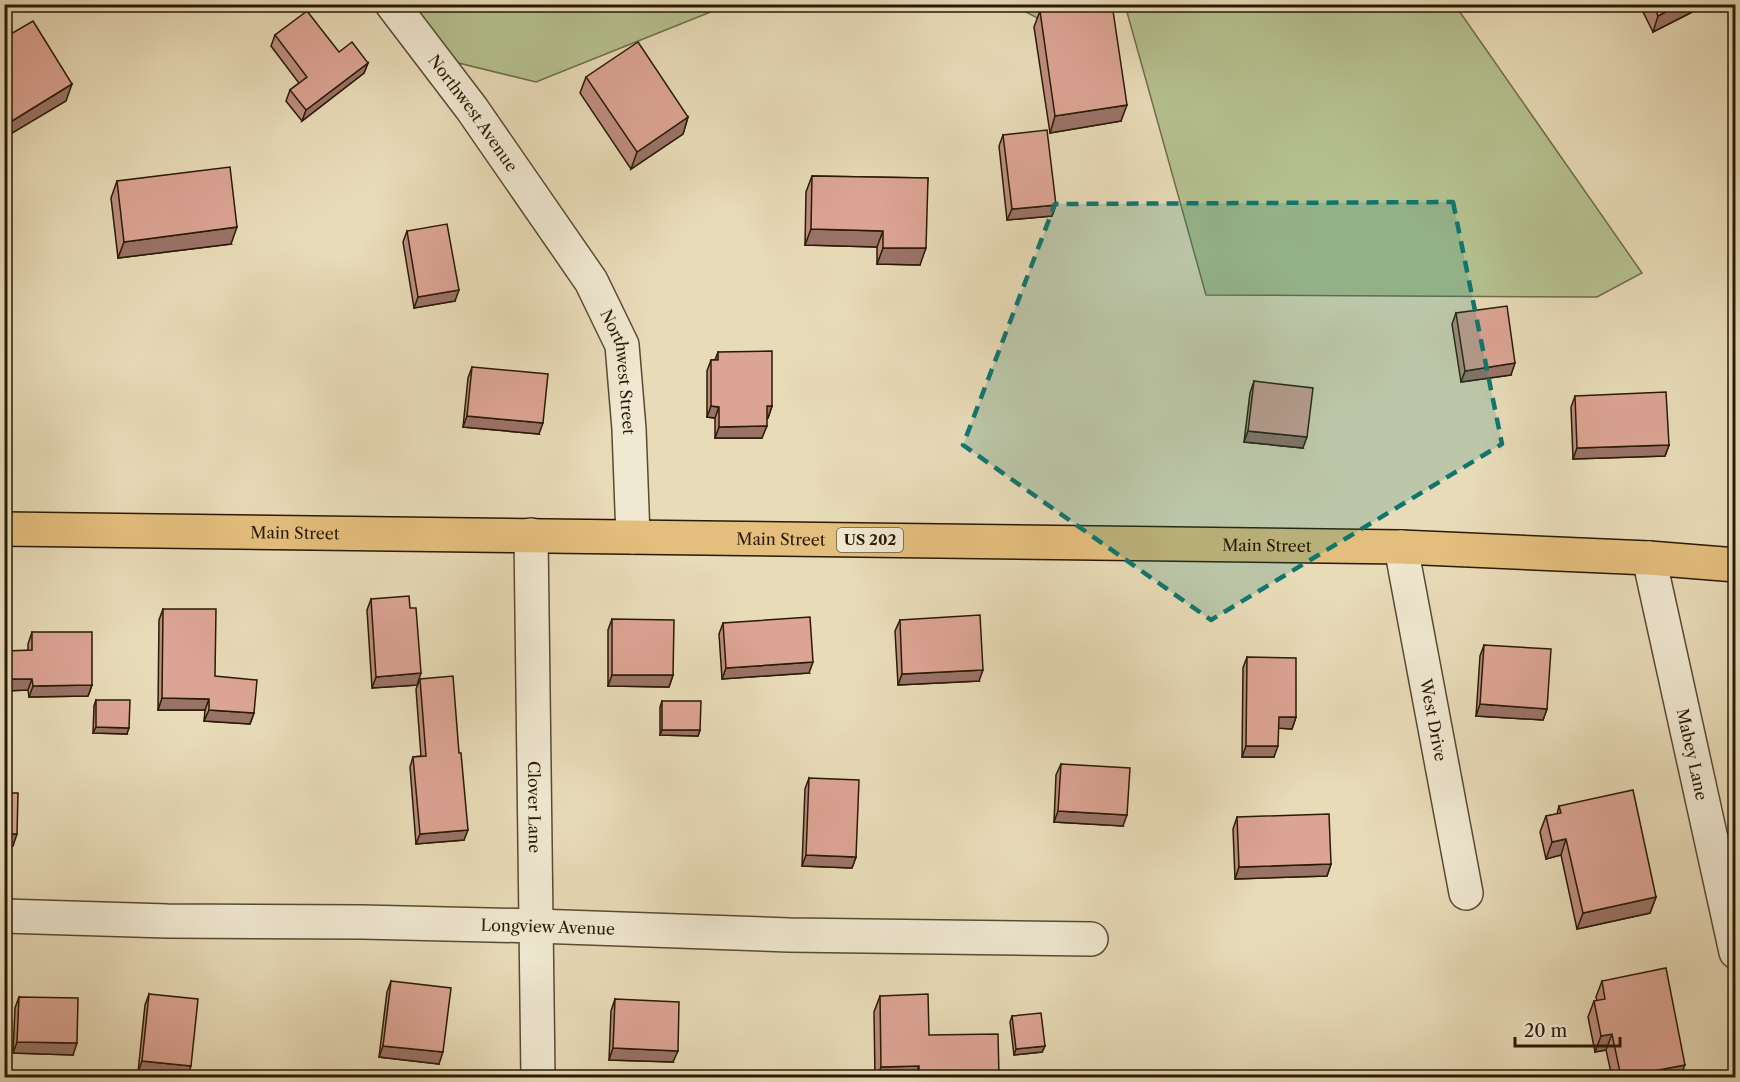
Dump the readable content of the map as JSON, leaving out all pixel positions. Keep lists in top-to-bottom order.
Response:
{
  "streets": {
    "main road": ["Main Street", "US 202"],
    "street": [
      "Northwest Avenue",
      "Northwest Street",
      "West Drive",
      "Mabey Lane",
      "Clover Lane",
      "Longview Avenue"
    ]
  },
  "crossings": [
    ["Northwest Avenue", "Northwest Street"],
    ["Northwest Street", "Main Street"],
    ["Main Street", "West Drive"],
    ["Main Street", "Mabey Lane"],
    ["Main Street", "Clover Lane"],
    ["Clover Lane", "Longview Avenue"]
  ],
  "scale_bar": "20 m"
}
